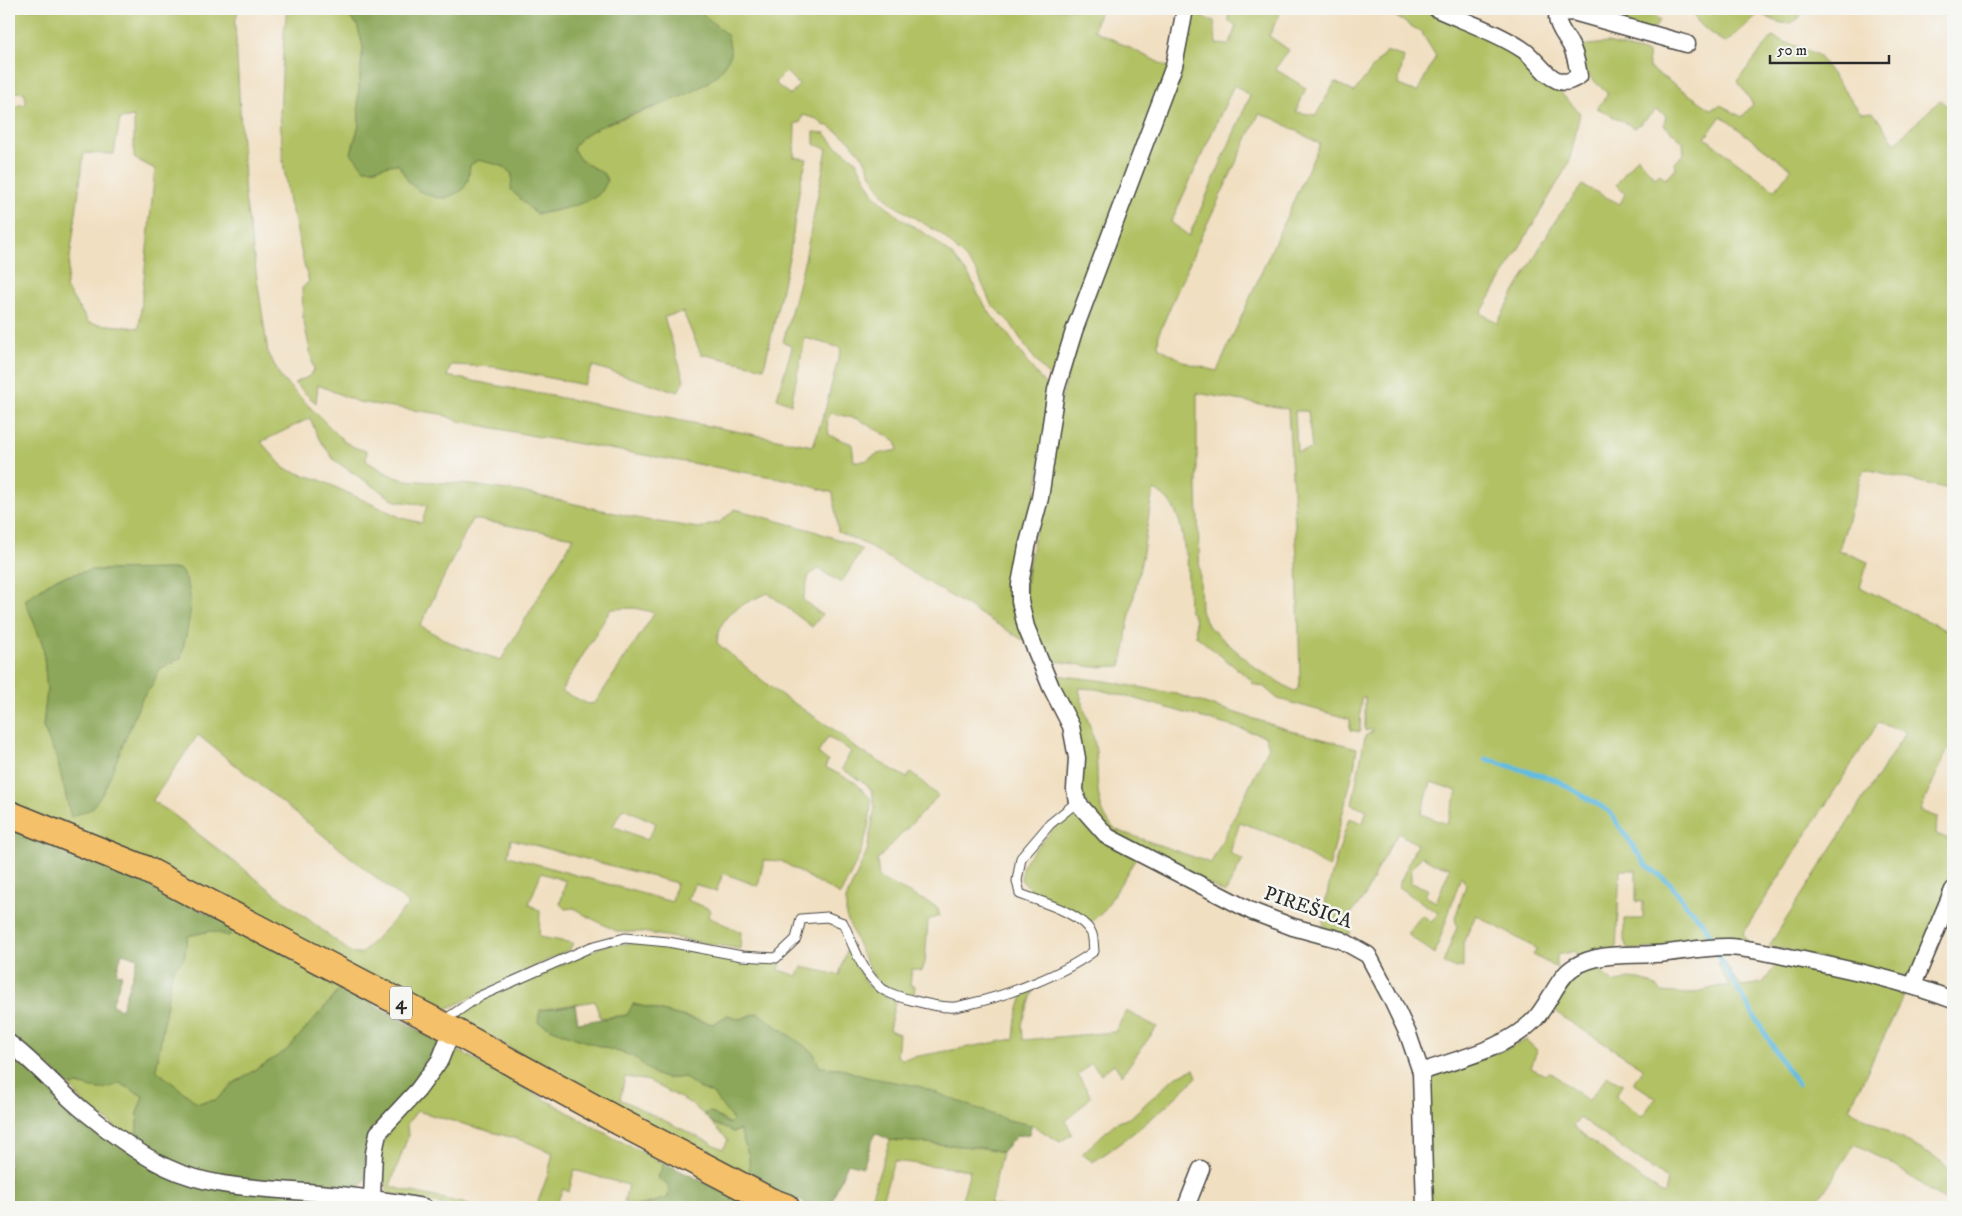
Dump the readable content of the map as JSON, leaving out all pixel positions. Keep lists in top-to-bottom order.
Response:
{
  "streets": {
    "main road": ["4"],
    "street": ["PIREŠICA"]
  },
  "scale_bar": "50 m"
}
